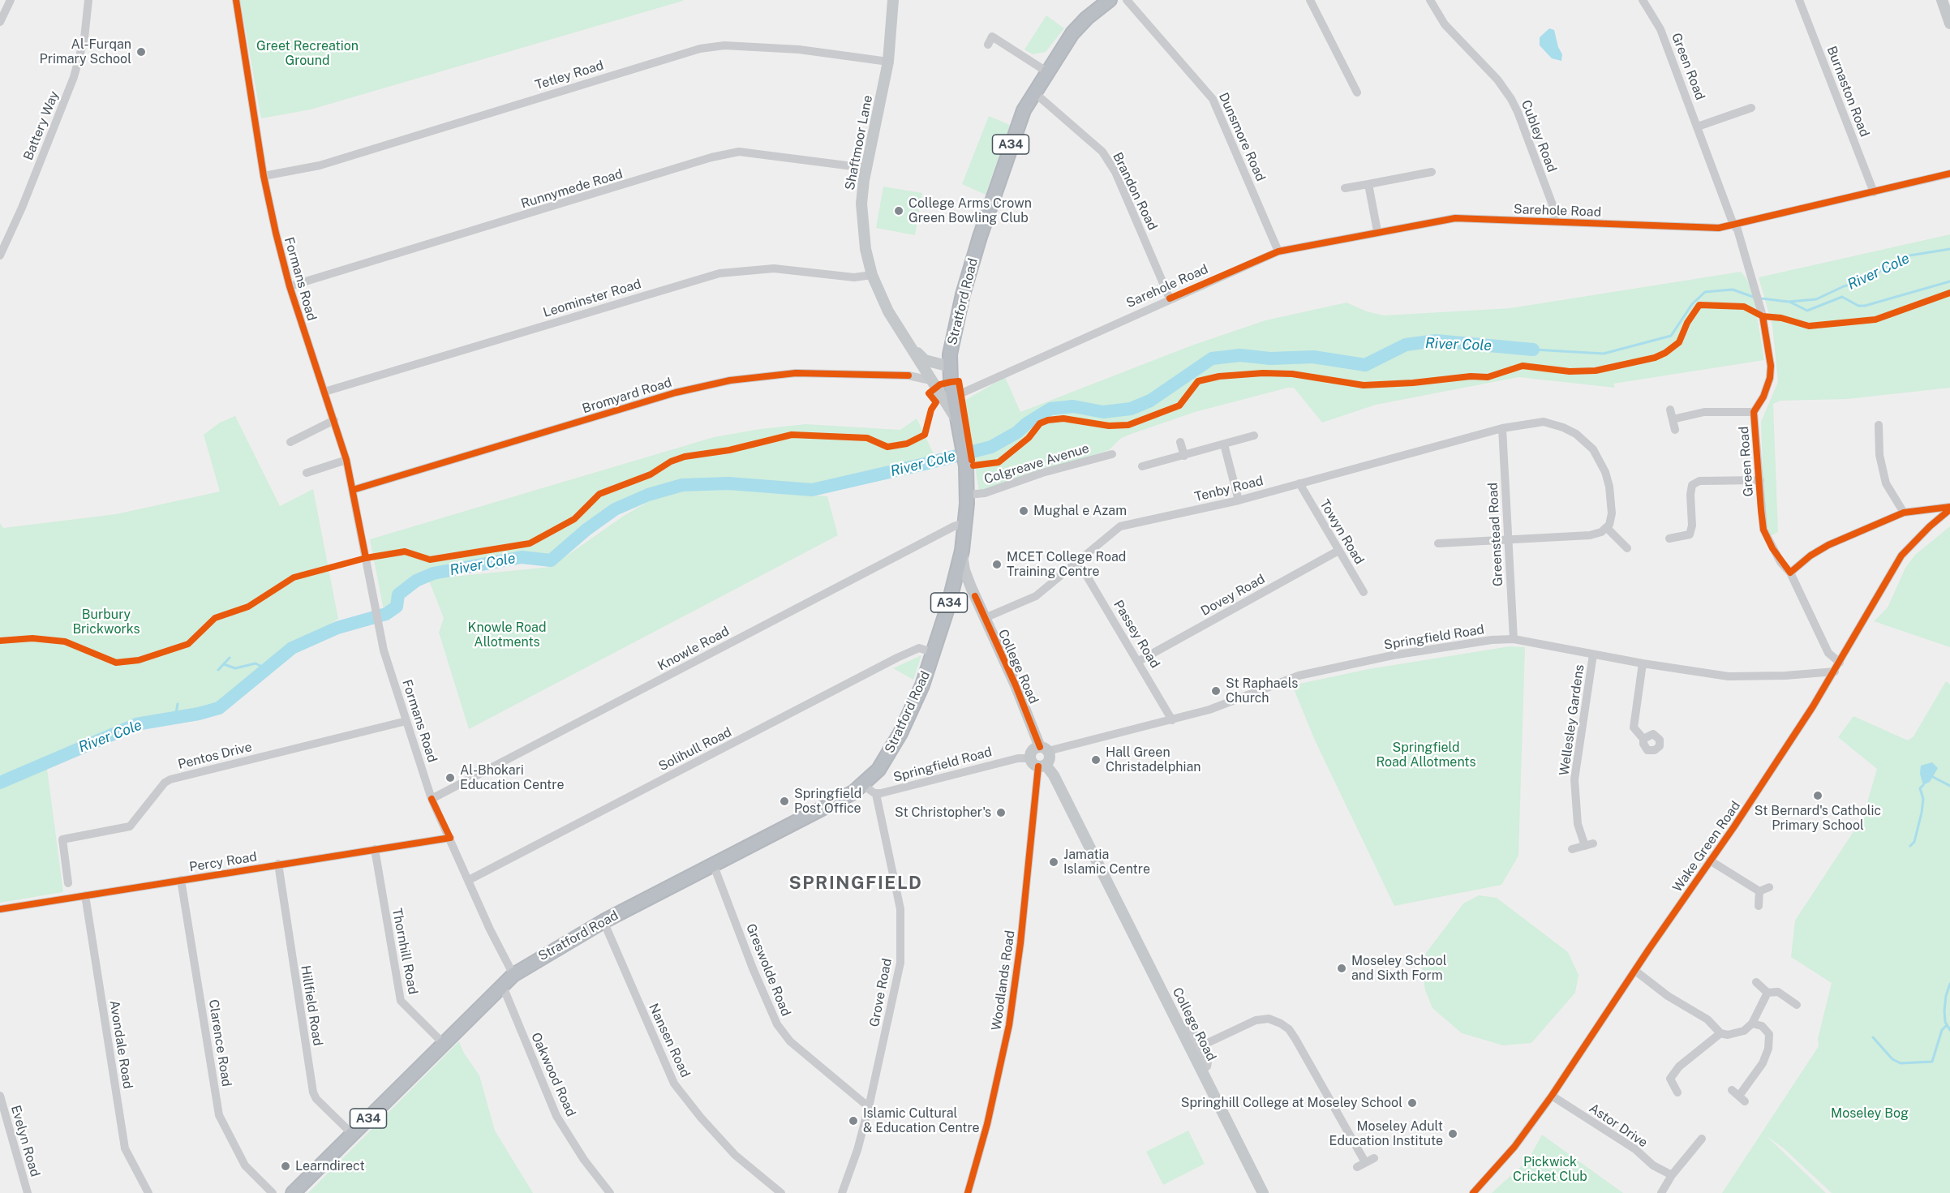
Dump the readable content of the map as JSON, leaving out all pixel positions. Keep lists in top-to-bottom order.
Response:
{
  "streets": {
    "highway": ["A34", "Stratford Road"],
    "main road": ["Shaftmoor Lane", "College Road"],
    "street": [
      "Green Road",
      "Tetley Road",
      "Burnaston Road",
      "Battery Way",
      "Cubley Road",
      "Dunsmore Road",
      "Runnymede Road",
      "Brandon Road",
      "Sarehole Road",
      "Formans Road",
      "Leominster Road",
      "Bromyard Road",
      "Colgreave Avenue",
      "Tenby Road",
      "Towyn Road",
      "Greenstead Road",
      "Dovey Road",
      "Passey Road",
      "Springfield Road",
      "Knowle Road",
      "Wellesley Gardens",
      "Solihull Road",
      "Pentos Drive",
      "Wake Green Road",
      "Percy Road",
      "Thornhill Road",
      "Greswolde Road",
      "Woodlands Road",
      "Grove Road",
      "Hillfield Road",
      "Nansen Road",
      "Clarence Road",
      "Avondale Road",
      "Oakwood Road",
      "Astor Drive",
      "Evelyn Road"
    ]
  },
  "crossings": [
    ["Green Road", "Sarehole Road"],
    ["Green Road", "Wake Green Road"],
    ["Tetley Road", "Shaftmoor Lane"],
    ["Tetley Road", "Formans Road"],
    ["Burnaston Road", "Sarehole Road"],
    ["Cubley Road", "Sarehole Road"],
    ["Dunsmore Road", "Sarehole Road"],
    ["Shaftmoor Lane", "Runnymede Road"],
    ["Shaftmoor Lane", "Leominster Road"],
    ["Shaftmoor Lane", "Stratford Road"],
    ["Shaftmoor Lane", "Bromyard Road"],
    ["Runnymede Road", "Formans Road"],
    ["Brandon Road", "Sarehole Road"],
    ["Brandon Road", "Stratford Road"],
    ["Sarehole Road", "Stratford Road"],
    ["Formans Road", "Leominster Road"],
    ["Formans Road", "Stratford Road"],
    ["Formans Road", "Bromyard Road"],
    ["Formans Road", "Knowle Road"],
    ["Formans Road", "Solihull Road"],
    ["Formans Road", "Pentos Drive"],
    ["Formans Road", "Percy Road"],
    ["Stratford Road", "Colgreave Avenue"],
    ["Stratford Road", "Knowle Road"],
    ["Stratford Road", "College Road"],
    ["Stratford Road", "Solihull Road"],
    ["Stratford Road", "Thornhill Road"],
    ["Stratford Road", "Greswolde Road"],
    ["Stratford Road", "Hillfield Road"],
    ["Stratford Road", "Nansen Road"],
    ["Stratford Road", "Oakwood Road"],
    ["Tenby Road", "Towyn Road"],
    ["Tenby Road", "Greenstead Road"],
    ["Tenby Road", "Passey Road"],
    ["Tenby Road", "College Road"],
    ["Towyn Road", "Dovey Road"],
    ["Greenstead Road", "Springfield Road"],
    ["Dovey Road", "Passey Road"],
    ["Passey Road", "Springfield Road"],
    ["Springfield Road", "College Road"],
    ["Springfield Road", "Wellesley Gardens"],
    ["Springfield Road", "Wake Green Road"],
    ["Springfield Road", "Grove Road"],
    ["College Road", "Woodlands Road"],
    ["Wake Green Road", "Astor Drive"],
    ["Percy Road", "Thornhill Road"],
    ["Percy Road", "Hillfield Road"],
    ["Percy Road", "Clarence Road"],
    ["Percy Road", "Avondale Road"],
    ["Greswolde Road", "Grove Road"]
  ],
  "districts": ["SPRINGFIELD"],
  "water": ["River Cole"],
  "parks": [
    "Greet Recreation Ground",
    "Burbury Brickworks",
    "Knowle Road Allotments",
    "Springfield Road Allotments",
    "Moseley Bog",
    "Pickwick Cricket Club"
  ],
  "places": [
    "Al-Furqan Primary School",
    "College Arms Crown Green Bowling Club",
    "Mughal e Azam",
    "MCET College Road Training Centre",
    "St Raphaels Church",
    "Hall Green Christadelphian",
    "Al-Bhokari Education Centre",
    "St Bernard's Catholic Primary School",
    "Springfield Post Office",
    "St Christopher's",
    "Jamatia Islamic Centre",
    "Moseley School and Sixth Form",
    "Springhill College at Moseley School",
    "Islamic Cultural & Education Centre",
    "Moseley Adult Education Institute",
    "Learndirect"
  ]
}
